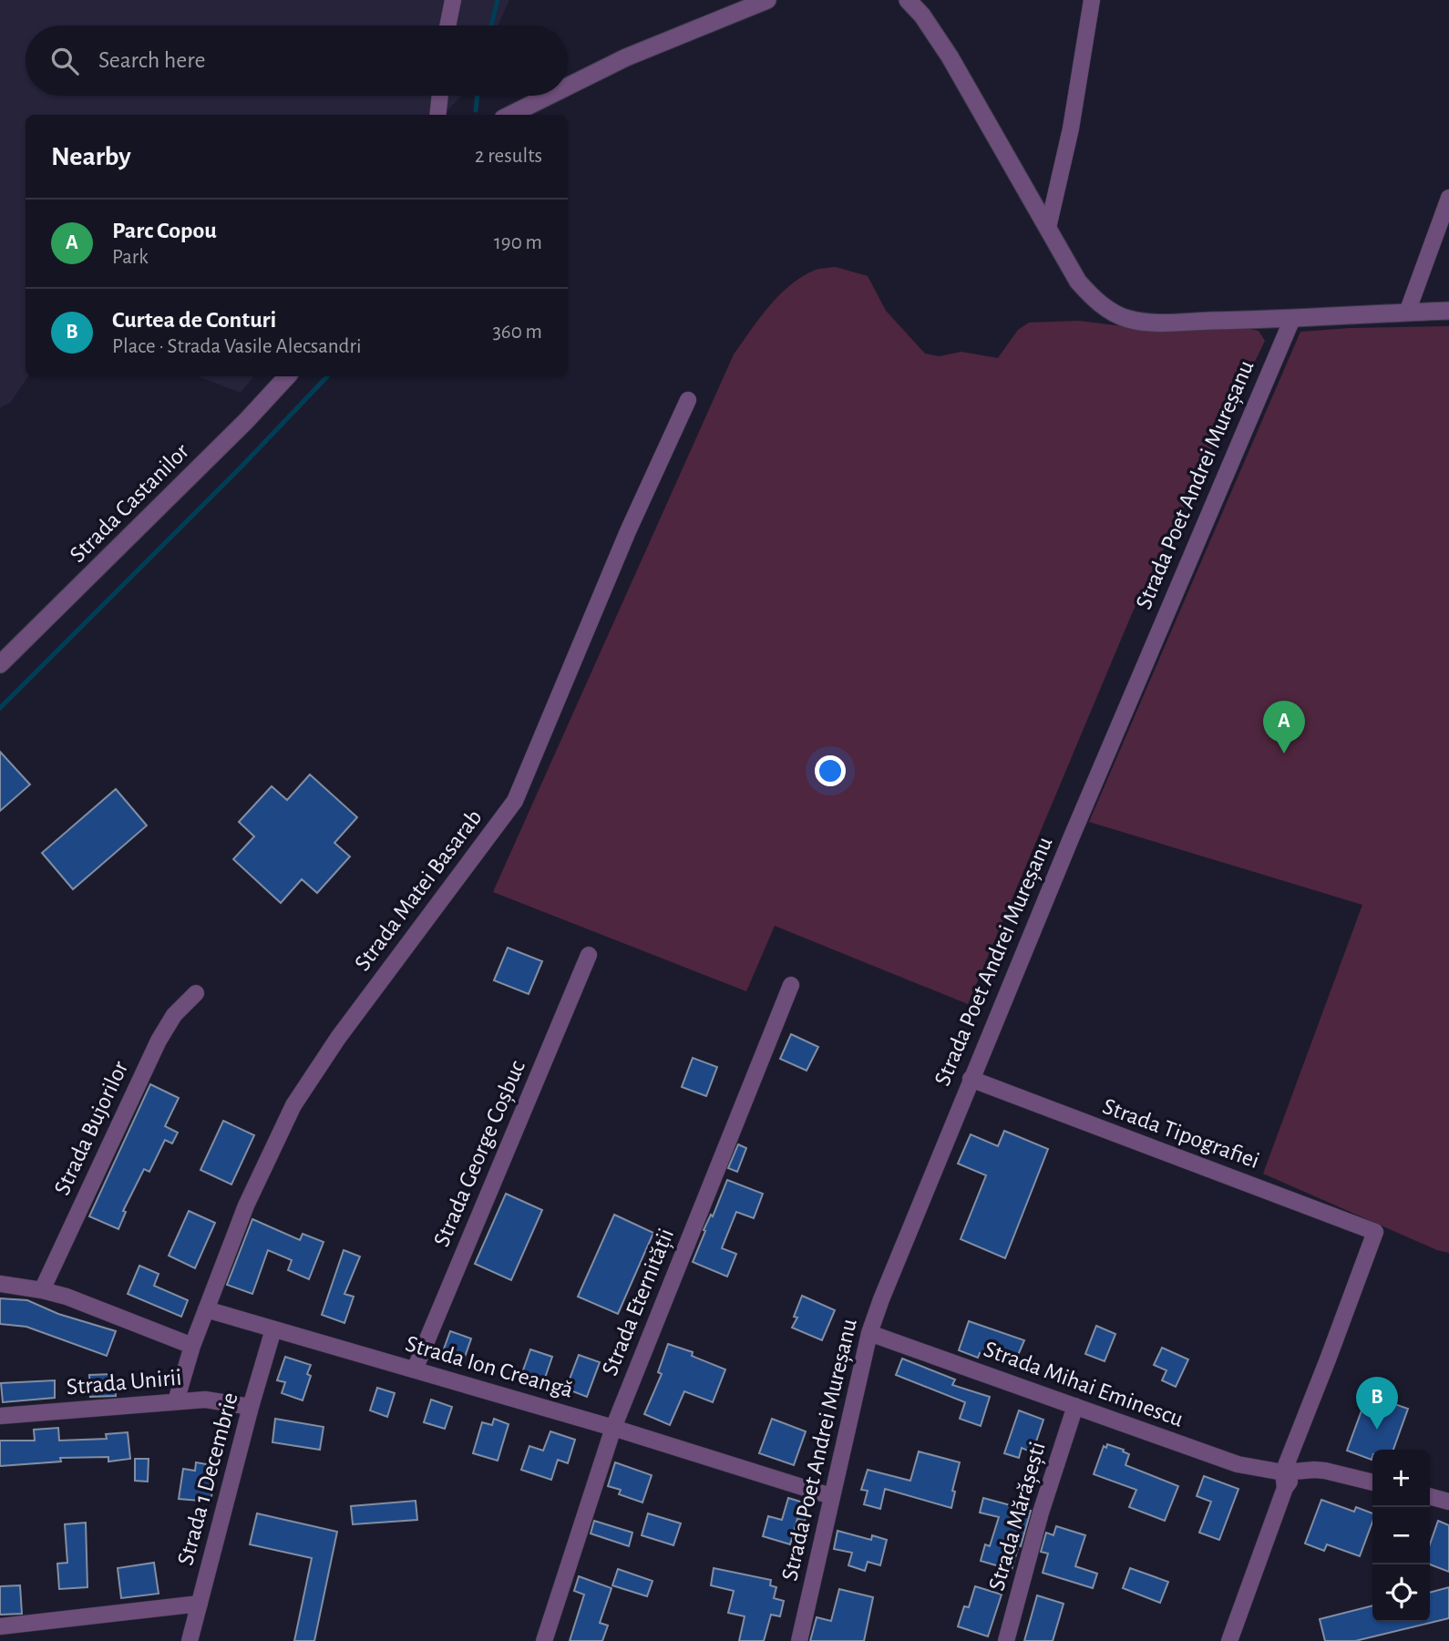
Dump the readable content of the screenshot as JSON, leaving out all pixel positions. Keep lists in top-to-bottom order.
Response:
{
  "streets": {
    "street": [
      "Strada Poet Andrei Mureșanu",
      "Strada Castanilor",
      "Strada Matei Basarab",
      "Strada Bujorilor",
      "Strada Tipografiei",
      "Strada George Coșbuc",
      "Strada Eternității",
      "Strada Ion Creangă",
      "Strada Unirii",
      "Strada Mihai Eminescu",
      "Strada 1 Decembrie",
      "Strada Mărășești"
    ]
  },
  "crossings": [
    ["Strada Poet Andrei Mureșanu", "Strada Tipografiei"],
    ["Strada Poet Andrei Mureșanu", "Strada Ion Creangă"],
    ["Strada Poet Andrei Mureșanu", "Strada Mihai Eminescu"],
    ["Strada Matei Basarab", "Strada Ion Creangă"],
    ["Strada Matei Basarab", "Strada Unirii"],
    ["Strada Tipografiei", "Strada Mihai Eminescu"],
    ["Strada George Coșbuc", "Strada Ion Creangă"],
    ["Strada Eternității", "Strada Ion Creangă"],
    ["Strada Ion Creangă", "Strada 1 Decembrie"],
    ["Strada Unirii", "Strada 1 Decembrie"],
    ["Strada Mihai Eminescu", "Strada Mărășești"]
  ],
  "page": {
    "search": "Search here",
    "heading": ["Nearby", "2 results"],
    "list": [
      {
        "mark": "A",
        "name": "Parc Copou",
        "note": "Park",
        "value": "190 m"
      },
      {
        "mark": "B",
        "name": "Curtea de Conturi",
        "note": "Place · Strada Vasile Alecsandri",
        "value": "360 m"
      }
    ],
    "pins": ["A", "B"],
    "map_buttons": ["+", "−"]
  }
}
